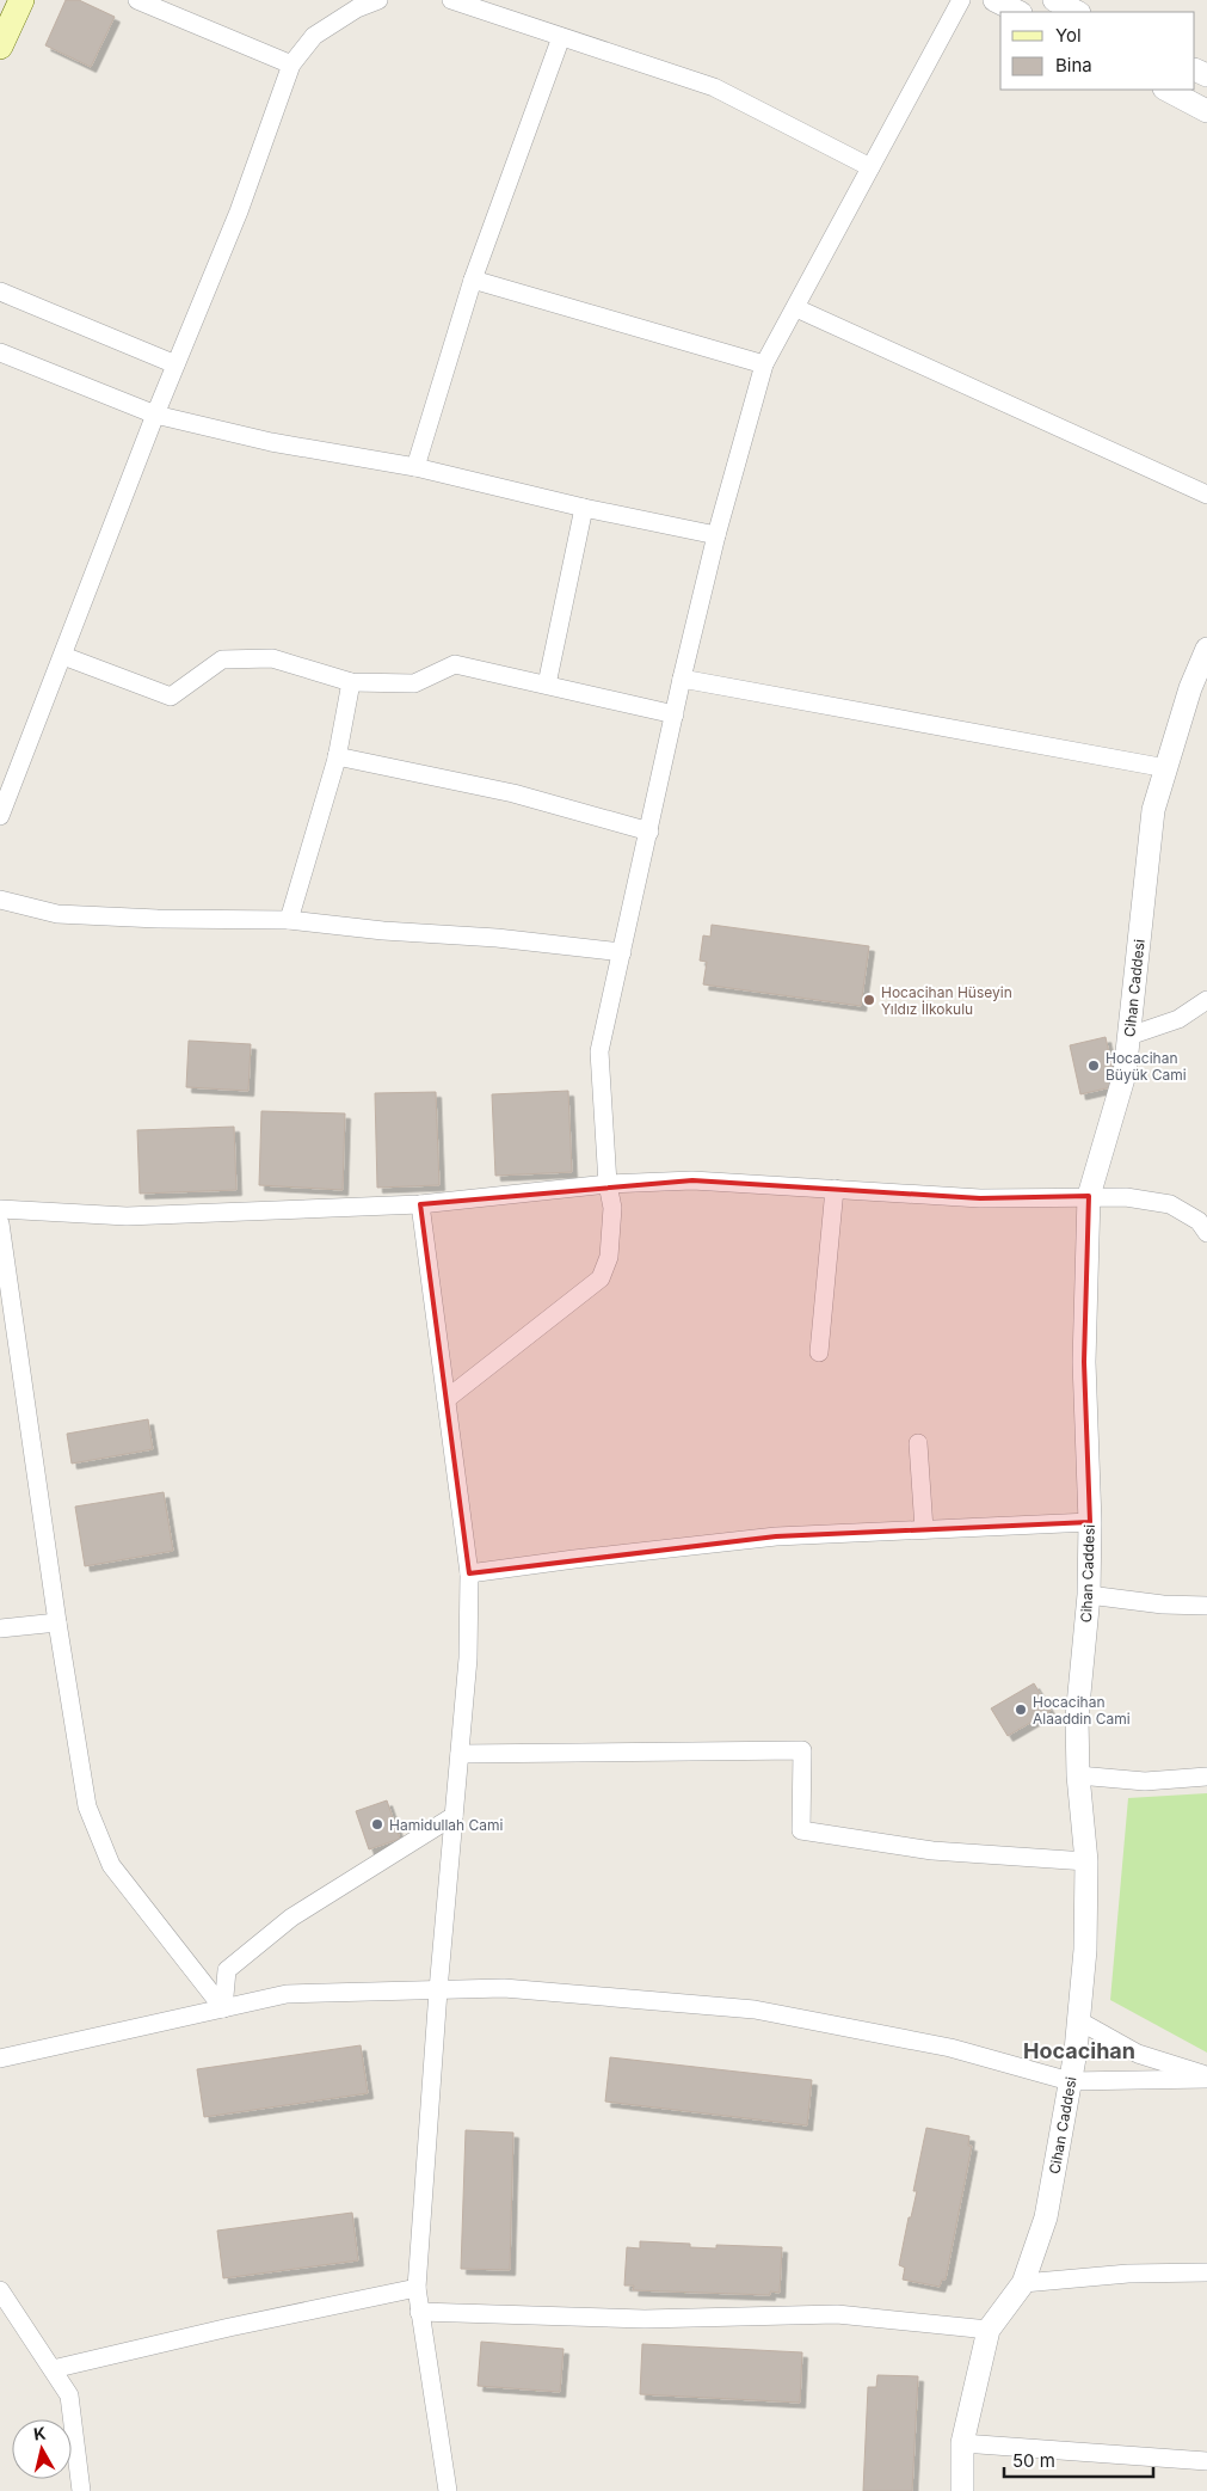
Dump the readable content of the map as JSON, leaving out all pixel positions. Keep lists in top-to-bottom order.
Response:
{
  "streets": {
    "street": ["Cihan Caddesi"]
  },
  "districts": ["Hocacihan"],
  "places": [
    "Hocacihan Hüseyin Yıldız İlkokulu",
    "Hocacihan Büyük Cami",
    "Hocacihan Alaaddin Cami",
    "Hamidullah Cami"
  ],
  "legend": ["Yol", "Bina"],
  "scale_bar": "50 m",
  "north": "top"
}
